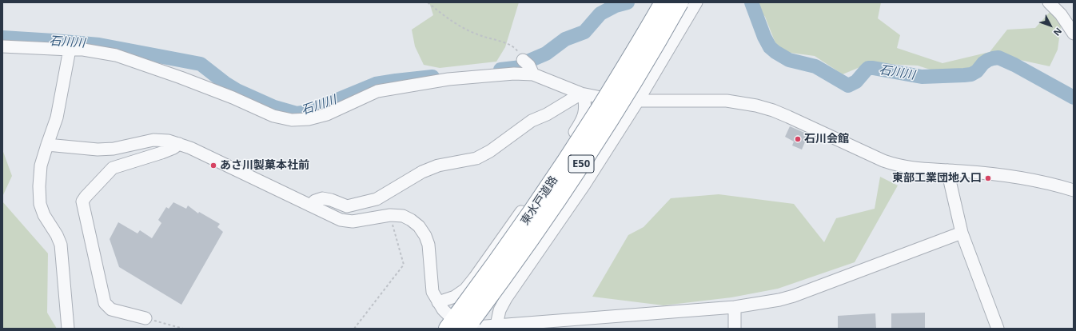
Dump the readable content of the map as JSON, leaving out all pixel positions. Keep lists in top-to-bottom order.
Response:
{
  "streets": {
    "highway": ["E50", "東水戸道路"]
  },
  "water": ["石川川"],
  "places": ["石川会館", "あさ川製菓本社前", "東部工業団地入口"],
  "north": "bottom right"
}
